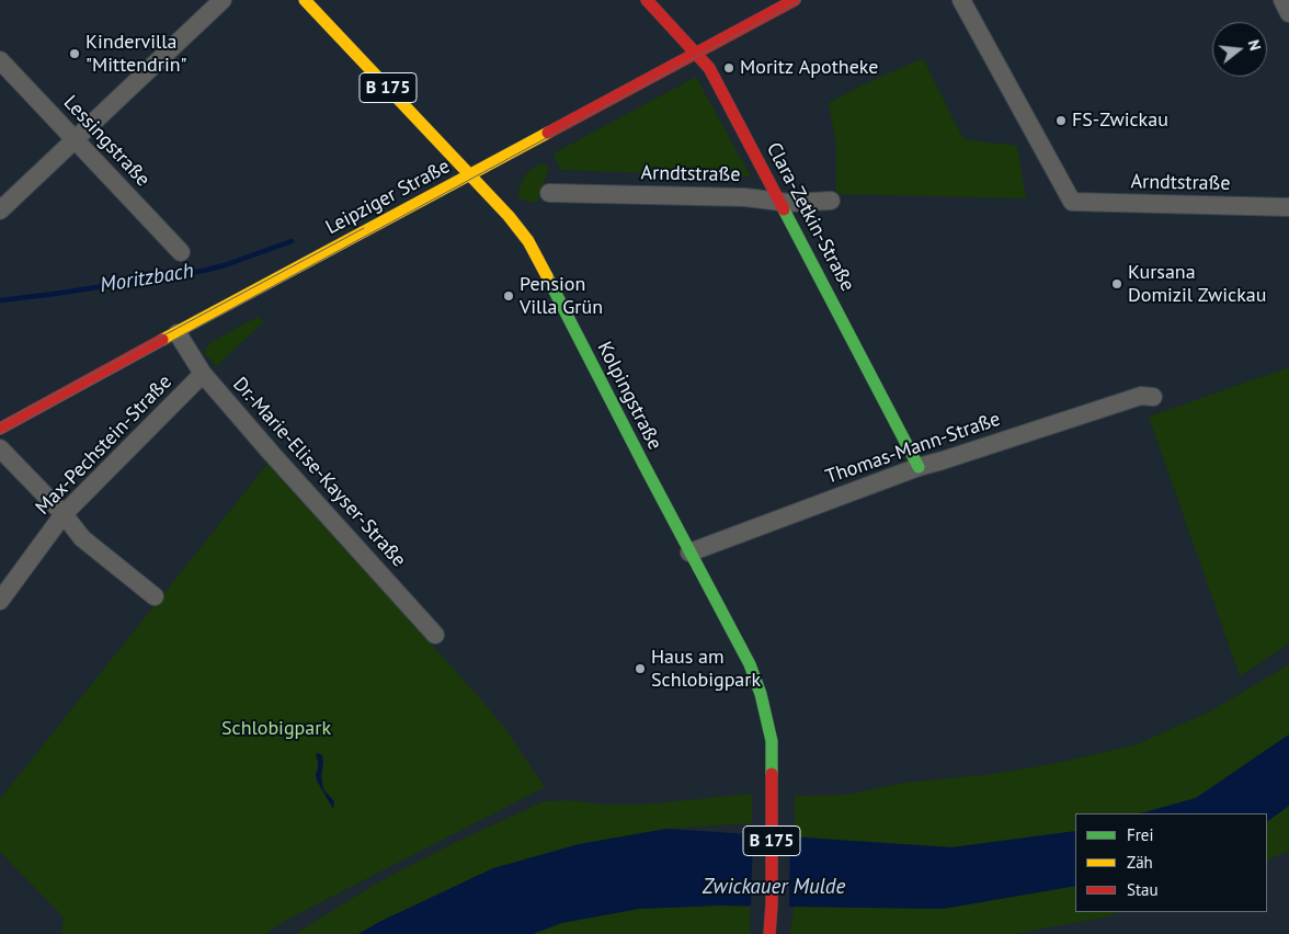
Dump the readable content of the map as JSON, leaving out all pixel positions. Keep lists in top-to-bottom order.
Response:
{
  "streets": {
    "street": [
      "B 175",
      "Lessingstraße",
      "Arndtstraße",
      "Leipziger Straße",
      "Clara-Zetkin-Straße",
      "Kolpingstraße",
      "Max-Pechstein-Straße",
      "Thomas-Mann-Straße",
      "Dr.-Marie-Elise-Kayser-Straße"
    ]
  },
  "crossings": [
    ["Arndtstraße", "Clara-Zetkin-Straße"],
    ["Leipziger Straße", "Clara-Zetkin-Straße"],
    ["Leipziger Straße", "Kolpingstraße"],
    ["Leipziger Straße", "Dr.-Marie-Elise-Kayser-Straße"],
    ["Clara-Zetkin-Straße", "Thomas-Mann-Straße"],
    ["Kolpingstraße", "Thomas-Mann-Straße"],
    ["Max-Pechstein-Straße", "Dr.-Marie-Elise-Kayser-Straße"]
  ],
  "water": ["Moritzbach", "Zwickauer Mulde"],
  "parks": ["Schlobigpark"],
  "places": [
    "Kindervilla \"Mittendrin\"",
    "Moritz Apotheke",
    "FS-Zwickau",
    "Kursana Domizil Zwickau",
    "Pension Villa Grün",
    "Haus am Schlobigpark"
  ],
  "legend": ["Frei", "Zäh", "Stau"],
  "north": "right"
}
